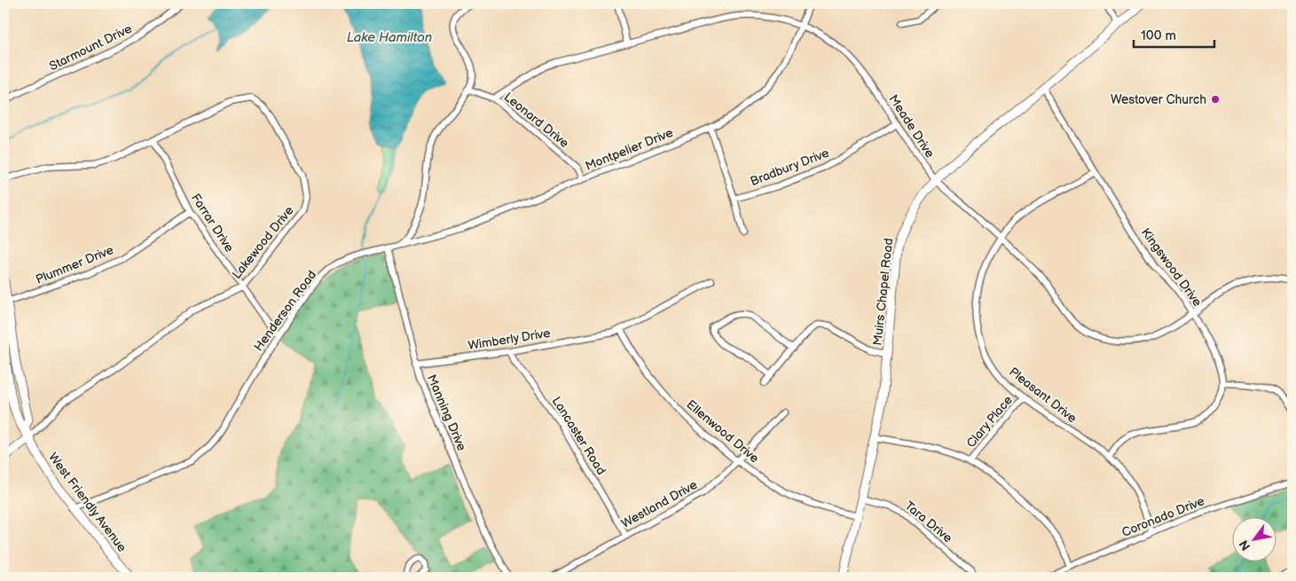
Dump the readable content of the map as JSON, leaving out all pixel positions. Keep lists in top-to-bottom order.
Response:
{
  "streets": {
    "main road": ["Muirs Chapel Road", "West Friendly Avenue"],
    "street": [
      "Starmount Drive",
      "Leonard Drive",
      "Meade Drive",
      "Montpelier Drive",
      "Bradbury Drive",
      "Farrar Drive",
      "Lakewood Drive",
      "Plummer Drive",
      "Kingswood Drive",
      "Henderson Road",
      "Wimberly Drive",
      "Pleasant Drive",
      "Manning Drive",
      "Clary Place",
      "Ellenwood Drive",
      "Lancaster Road",
      "Westland Drive",
      "Coronado Drive",
      "Tara Drive"
    ]
  },
  "crossings": [
    ["Leonard Drive", "Meade Drive"],
    ["Leonard Drive", "Montpelier Drive"],
    ["Meade Drive", "Montpelier Drive"],
    ["Meade Drive", "Bradbury Drive"],
    ["Meade Drive", "Kingswood Drive"],
    ["Meade Drive", "Muirs Chapel Road"],
    ["Meade Drive", "Pleasant Drive"],
    ["Montpelier Drive", "Henderson Road"],
    ["Farrar Drive", "Lakewood Drive"],
    ["Farrar Drive", "Plummer Drive"],
    ["Farrar Drive", "Henderson Road"],
    ["Lakewood Drive", "West Friendly Avenue"],
    ["Plummer Drive", "West Friendly Avenue"],
    ["Kingswood Drive", "Muirs Chapel Road"],
    ["Kingswood Drive", "Pleasant Drive"],
    ["Muirs Chapel Road", "Ellenwood Drive"],
    ["Muirs Chapel Road", "Tara Drive"],
    ["Henderson Road", "Manning Drive"],
    ["Henderson Road", "West Friendly Avenue"],
    ["Wimberly Drive", "Manning Drive"],
    ["Wimberly Drive", "Ellenwood Drive"],
    ["Wimberly Drive", "Lancaster Road"],
    ["Pleasant Drive", "Clary Place"],
    ["Pleasant Drive", "Coronado Drive"],
    ["Ellenwood Drive", "Westland Drive"],
    ["Lancaster Road", "Westland Drive"]
  ],
  "water": ["Lake Hamilton"],
  "places": ["Westover Church"],
  "scale_bar": "100 m",
  "north": "bottom left"
}
